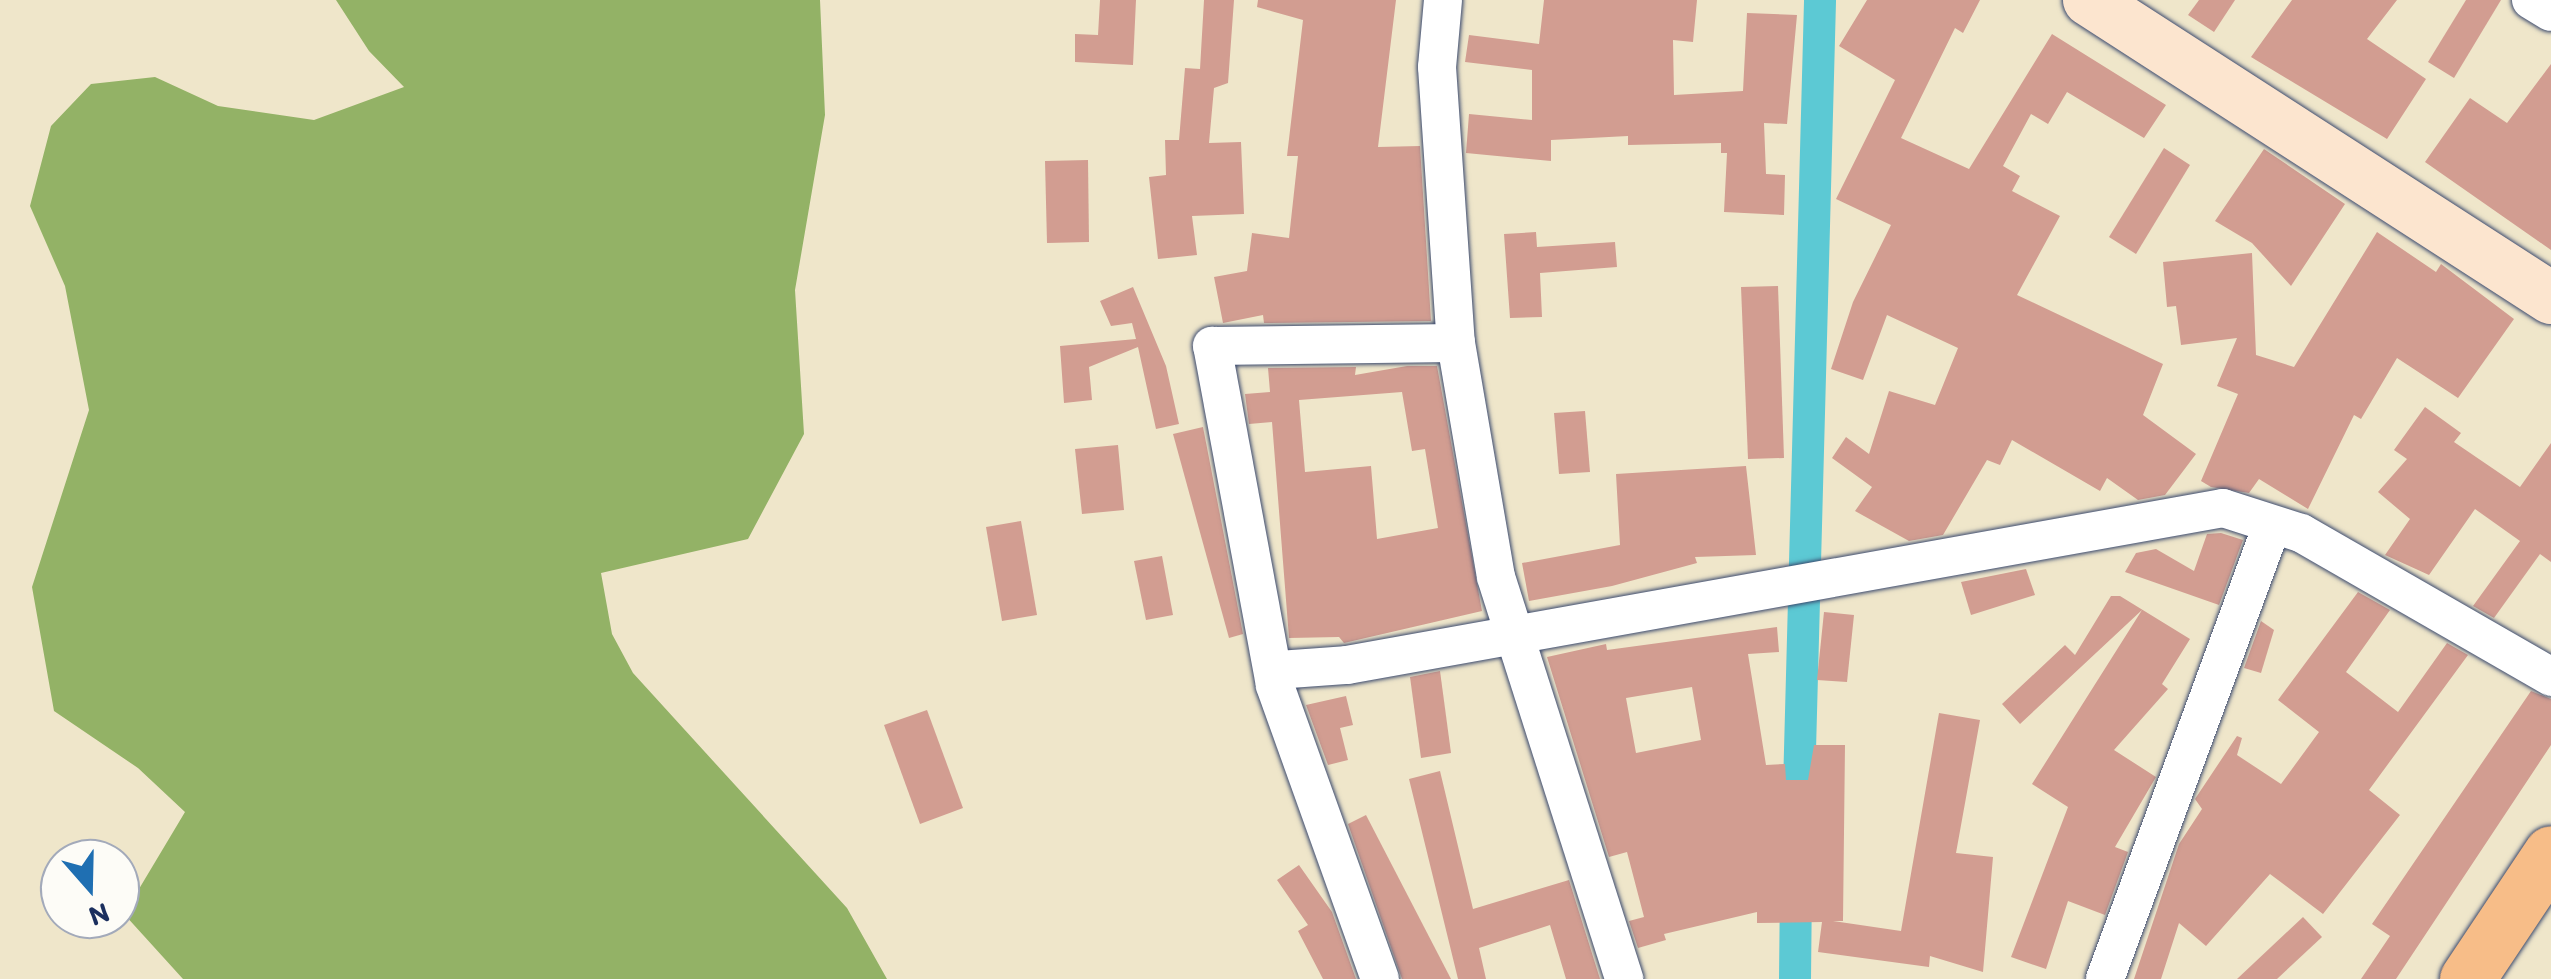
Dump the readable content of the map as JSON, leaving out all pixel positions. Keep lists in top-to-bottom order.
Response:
{
  "north": "bottom"
}
